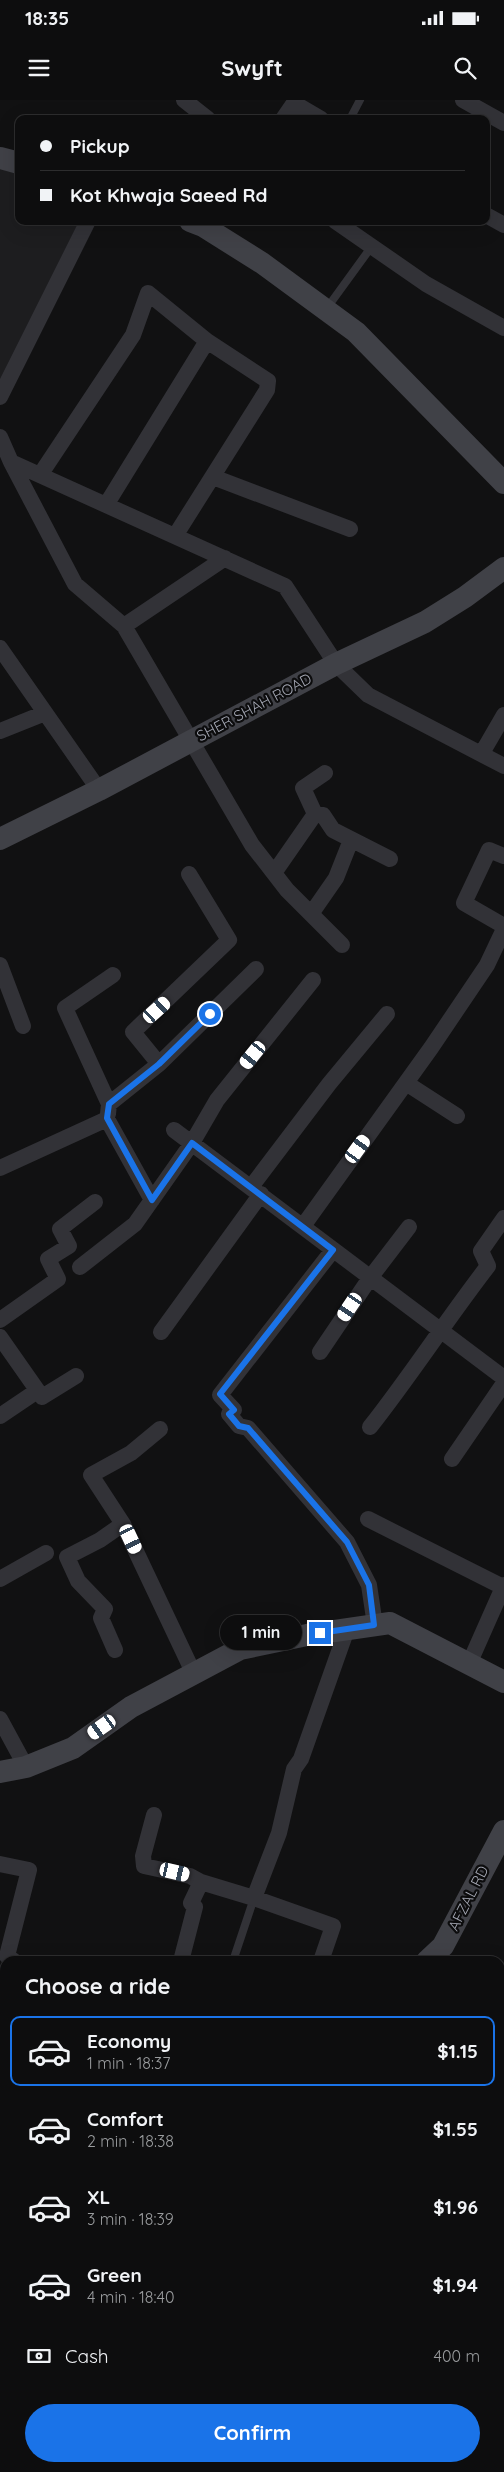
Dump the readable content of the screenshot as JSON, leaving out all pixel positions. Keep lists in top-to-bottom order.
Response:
{
  "streets": {
    "street": ["SHER SHAH ROAD", "AFZAL RD"]
  },
  "page": {
    "status": "18:35",
    "header": "Swyft",
    "banner": ["Pickup", "Kot Khwaja Saeed Rd"],
    "bubble": "1 min",
    "heading": "Choose a ride",
    "list": [
      {
        "name": "Economy",
        "note": "1 min · 18:37",
        "value": "$1.15"
      },
      {
        "name": "Comfort",
        "note": "2 min · 18:38",
        "value": "$1.55"
      },
      {
        "name": "XL",
        "note": "3 min · 18:39",
        "value": "$1.96"
      },
      {
        "name": "Green",
        "note": "4 min · 18:40",
        "value": "$1.94"
      }
    ],
    "pay": ["Cash", "400 m"],
    "buttons": "Confirm"
  }
}
